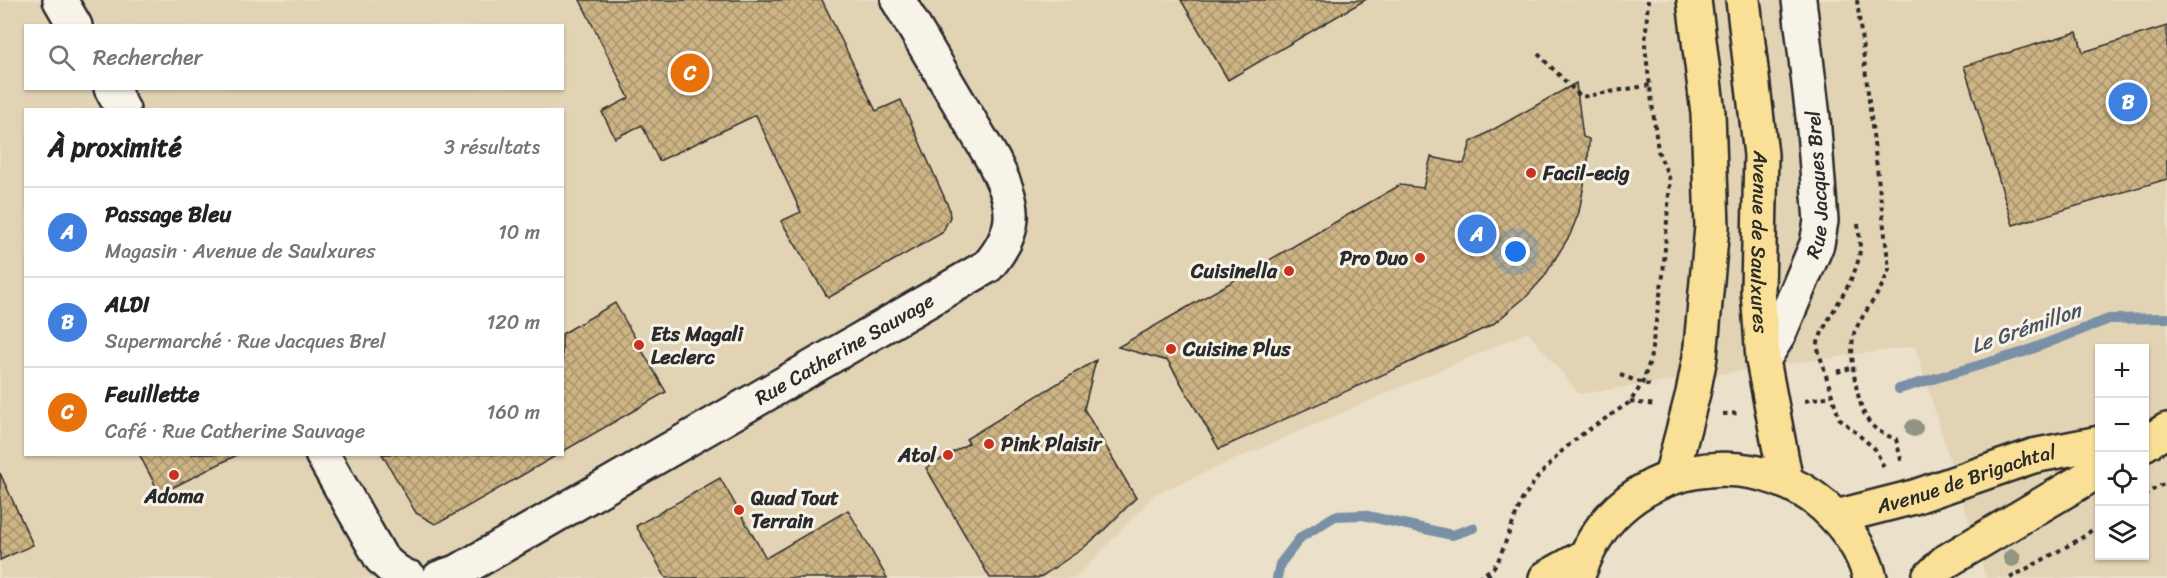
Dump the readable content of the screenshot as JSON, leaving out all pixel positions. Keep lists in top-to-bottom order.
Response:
{
  "streets": {
    "main road": ["Avenue de Saulxures", "Avenue de Brigachtal"],
    "street": ["Rue Jacques Brel", "Rue Catherine Sauvage"]
  },
  "crossings": [
    ["Rue Jacques Brel", "Avenue de Saulxures"]
  ],
  "water": ["Le Grémillon"],
  "places": [
    "Facil-ecig",
    "Pro Duo",
    "Cuisinella",
    "Ets Magali Leclerc",
    "Cuisine Plus",
    "Pink Plaisir",
    "Atol",
    "Adoma",
    "Quad Tout Terrain"
  ],
  "page": {
    "search": "Rechercher",
    "pins": ["C", "B", "A"],
    "heading": ["À proximité", "3 résultats"],
    "list": [
      {
        "mark": "A",
        "name": "Passage Bleu",
        "note": "Magasin · Avenue de Saulxures",
        "value": "10 m"
      },
      {
        "mark": "B",
        "name": "ALDI",
        "note": "Supermarché · Rue Jacques Brel",
        "value": "120 m"
      },
      {
        "mark": "C",
        "name": "Feuillette",
        "note": "Café · Rue Catherine Sauvage",
        "value": "160 m"
      }
    ],
    "map_buttons": ["+", "−"]
  }
}
